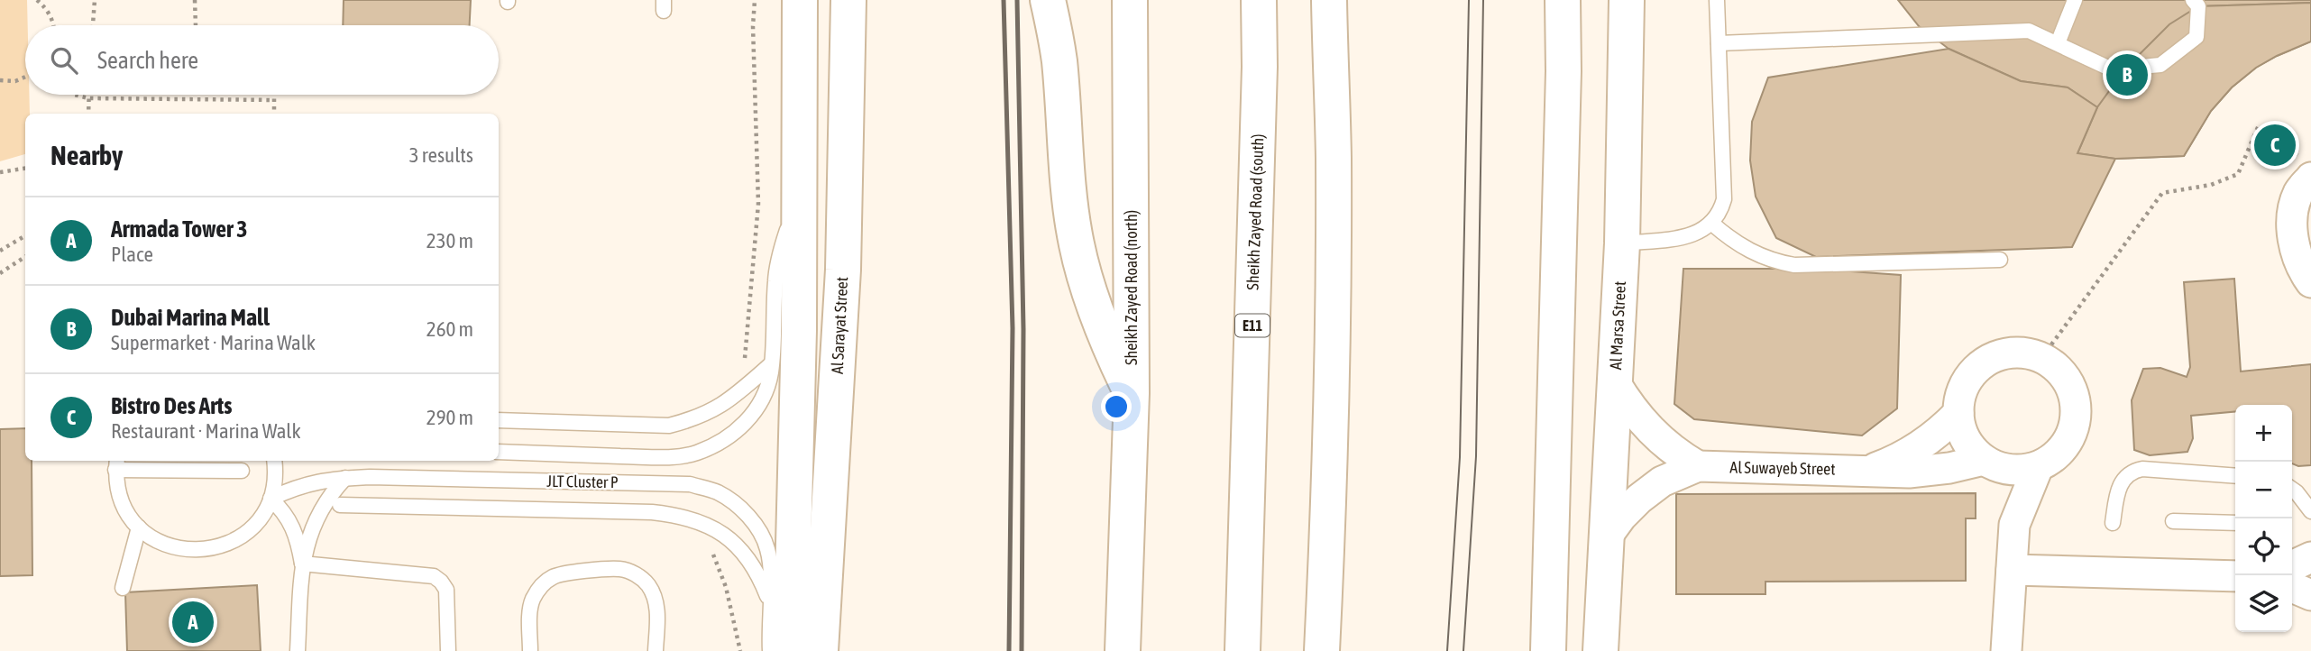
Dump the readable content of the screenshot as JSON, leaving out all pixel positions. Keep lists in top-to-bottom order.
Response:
{
  "streets": {
    "main road": [
      "Sheikh Zayed Road (south)",
      "Sheikh Zayed Road (north)",
      "Al Sarayat Street",
      "E11",
      "Al Marsa Street"
    ],
    "street": ["Al Suwayeb Street"],
    "lane": ["JLT Cluster P"]
  },
  "crossings": [
    ["Al Marsa Street", "Al Suwayeb Street"]
  ],
  "page": {
    "search": "Search here",
    "pins": ["B", "C", "A"],
    "heading": ["Nearby", "3 results"],
    "list": [
      {
        "mark": "A",
        "name": "Armada Tower 3",
        "note": "Place",
        "value": "230 m"
      },
      {
        "mark": "B",
        "name": "Dubai Marina Mall",
        "note": "Supermarket · Marina Walk",
        "value": "260 m"
      },
      {
        "mark": "C",
        "name": "Bistro Des Arts",
        "note": "Restaurant · Marina Walk",
        "value": "290 m"
      }
    ],
    "map_buttons": ["+", "−"]
  }
}
